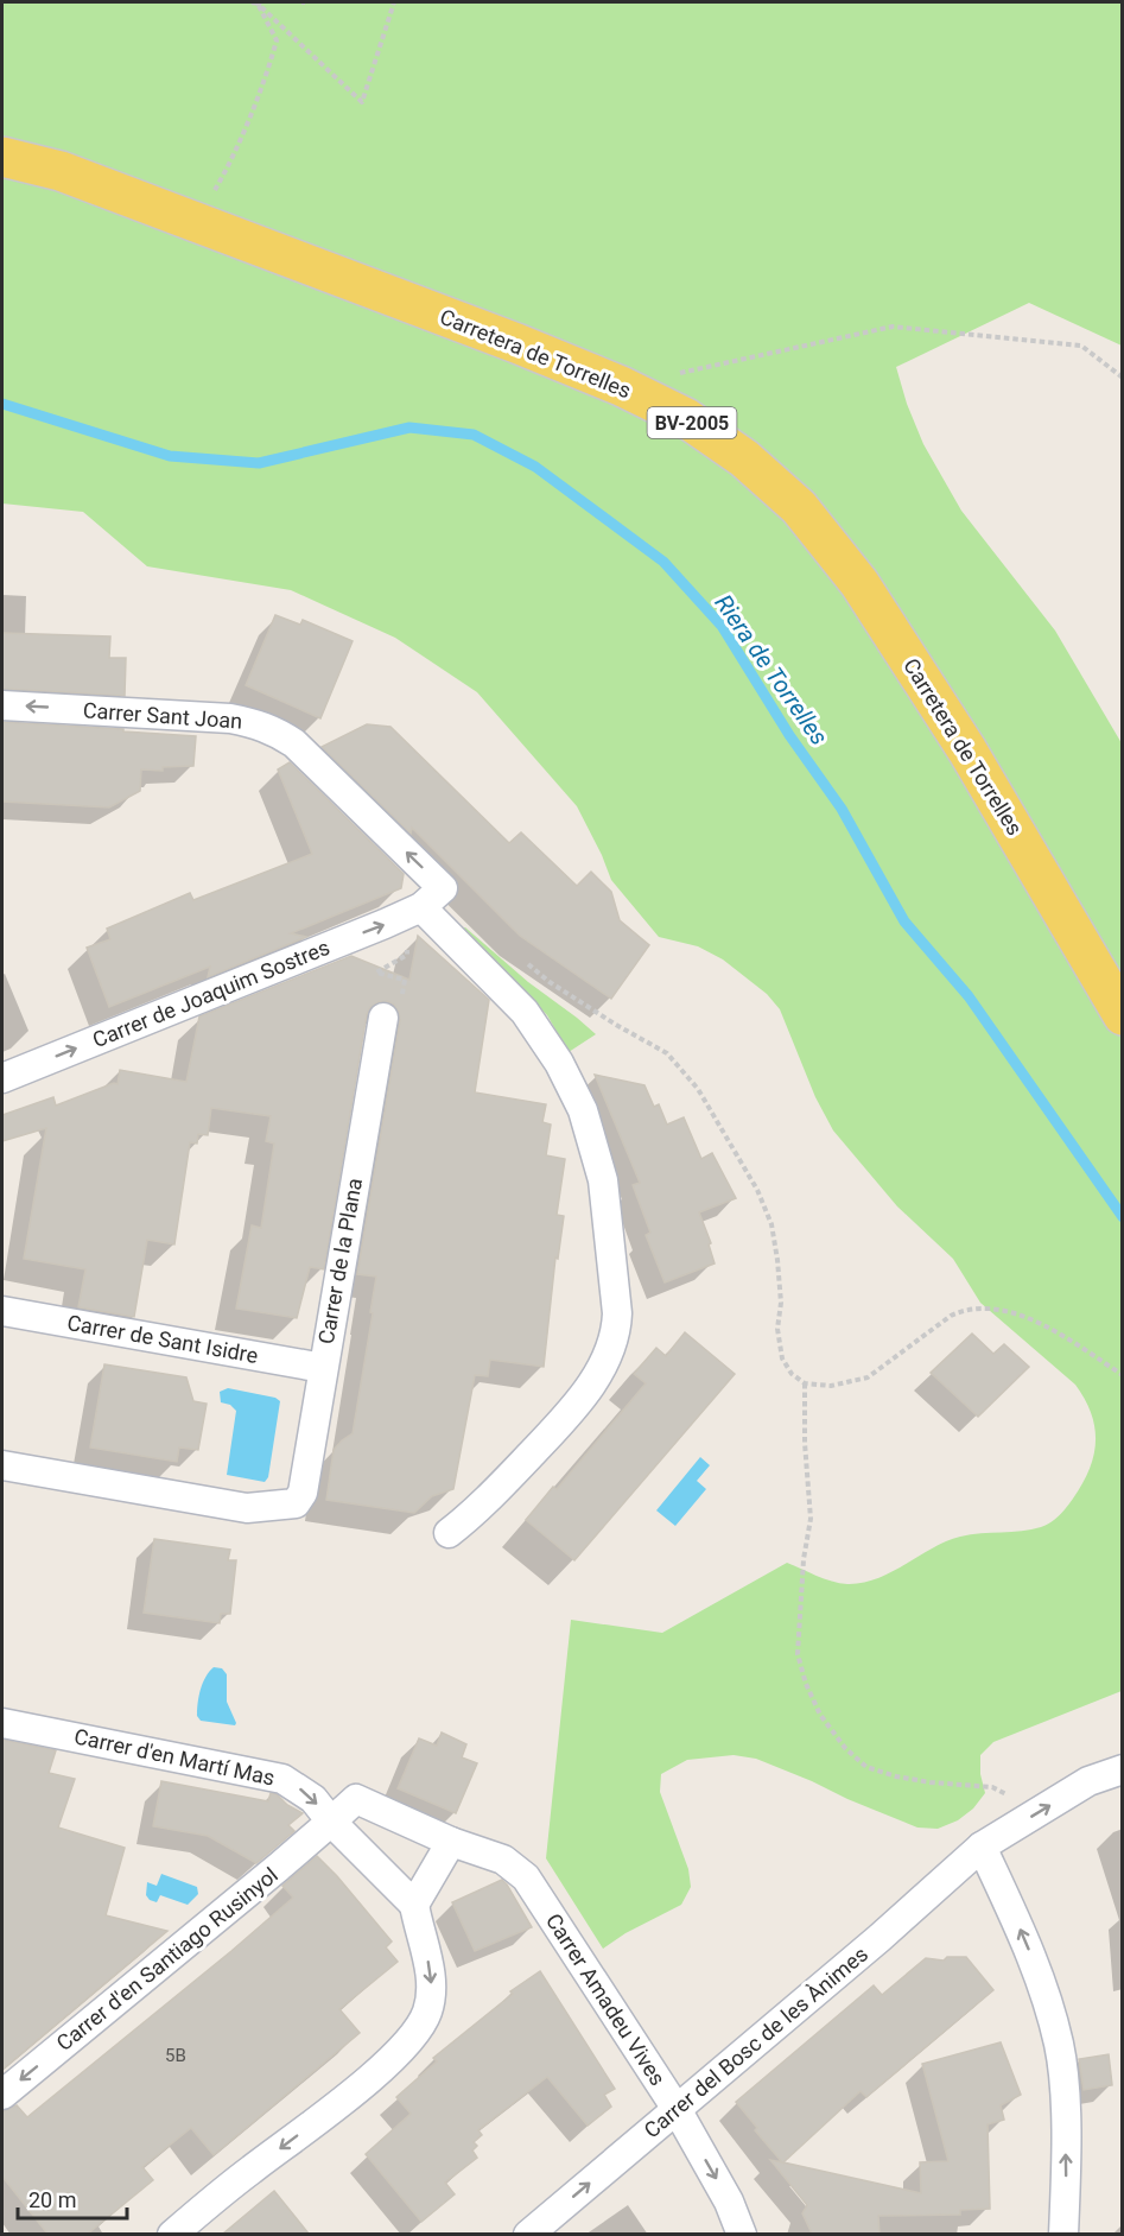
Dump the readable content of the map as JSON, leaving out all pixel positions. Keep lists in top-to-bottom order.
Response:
{
  "streets": {
    "main road": ["Carretera de Torrelles", "BV-2005"],
    "street": [
      "Carrer Sant Joan",
      "Carrer de Joaquim Sostres",
      "Carrer de la Plana",
      "Carrer de Sant Isidre",
      "Carrer d'en Martí Mas",
      "Carrer d'en Santiago Rusinyol",
      "Carrer Amadeu Vives",
      "Carrer del Bosc de les Ànimes"
    ]
  },
  "crossings": [
    ["Carrer Sant Joan", "Carrer de Joaquim Sostres"],
    ["Carrer de la Plana", "Carrer de Sant Isidre"],
    ["Carrer d'en Martí Mas", "Carrer d'en Santiago Rusinyol"],
    ["Carrer d'en Santiago Rusinyol", "Carrer Amadeu Vives"],
    ["Carrer Amadeu Vives", "Carrer del Bosc de les Ànimes"]
  ],
  "one_way": [
    "Carrer Sant Joan",
    "Carrer de Joaquim Sostres",
    "Carrer d'en Martí Mas",
    "Carrer d'en Santiago Rusinyol",
    "Carrer del Bosc de les Ànimes"
  ],
  "water": ["Riera de Torrelles"],
  "house_numbers": ["5B"],
  "scale_bar": "20 m"
}
